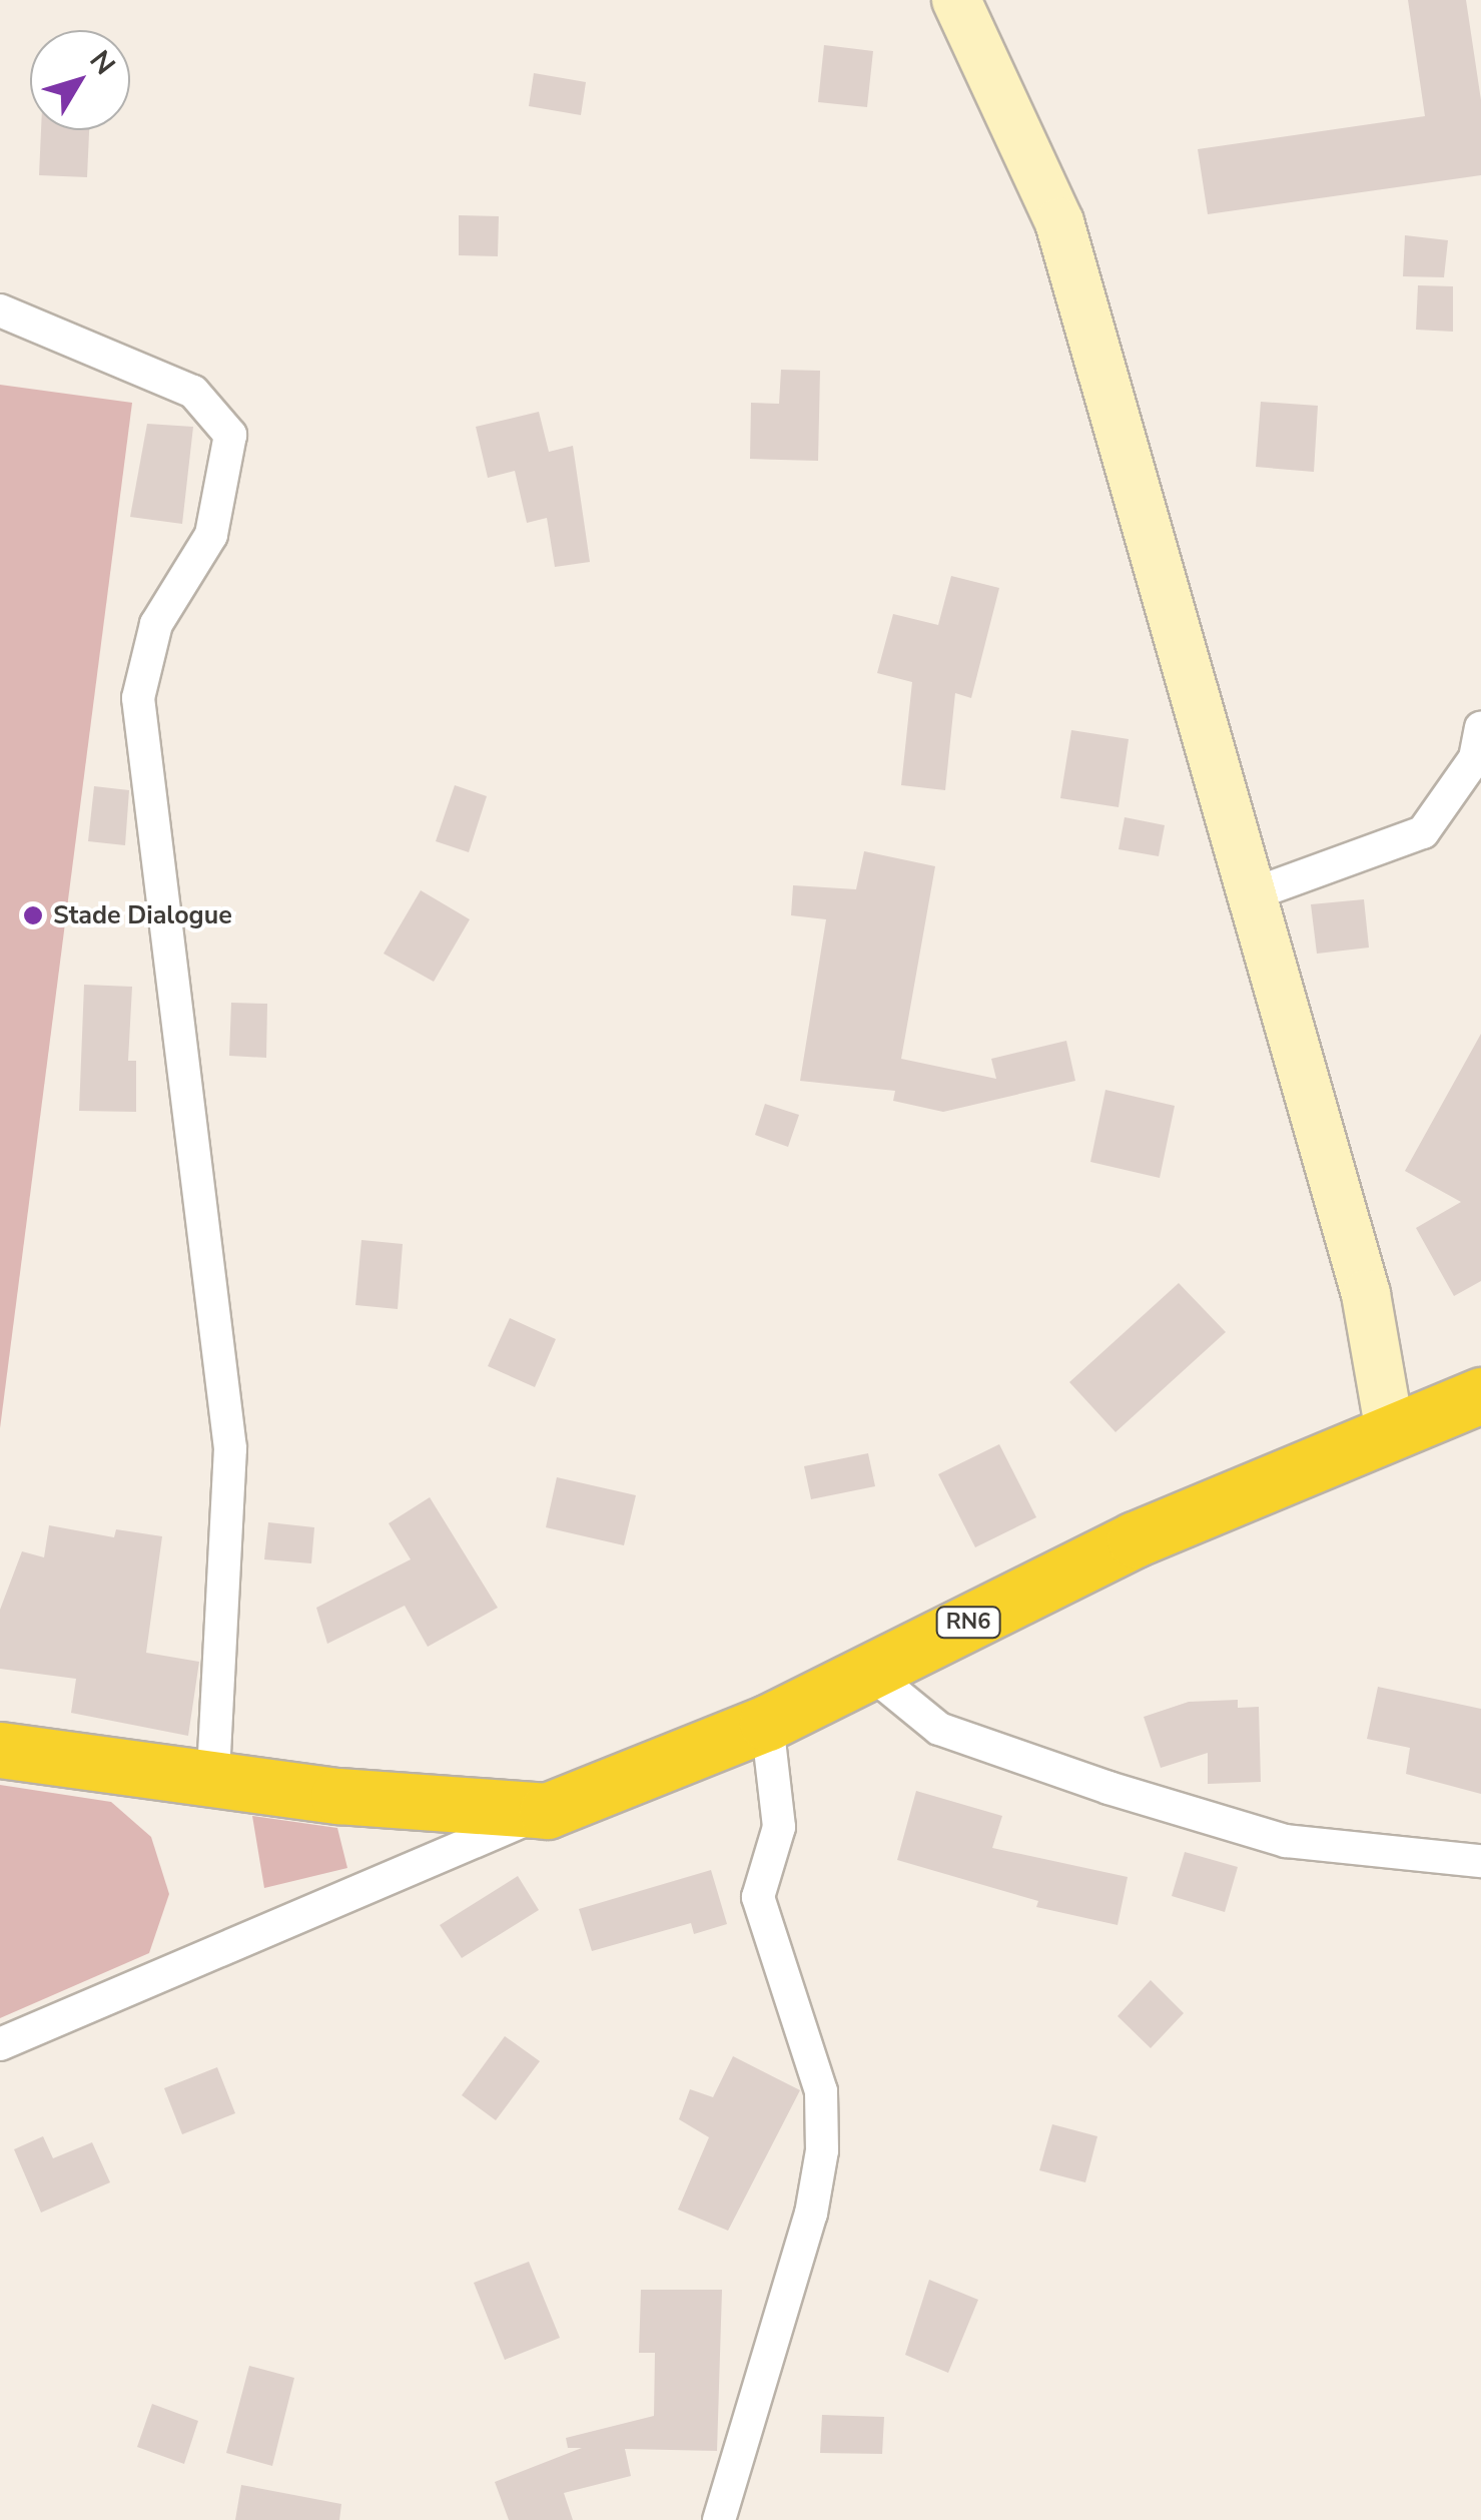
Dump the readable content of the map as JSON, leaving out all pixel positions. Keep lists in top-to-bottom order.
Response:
{
  "streets": {
    "highway": ["RN6"]
  },
  "places": ["Stade Dialogue"],
  "north": "top right"
}
